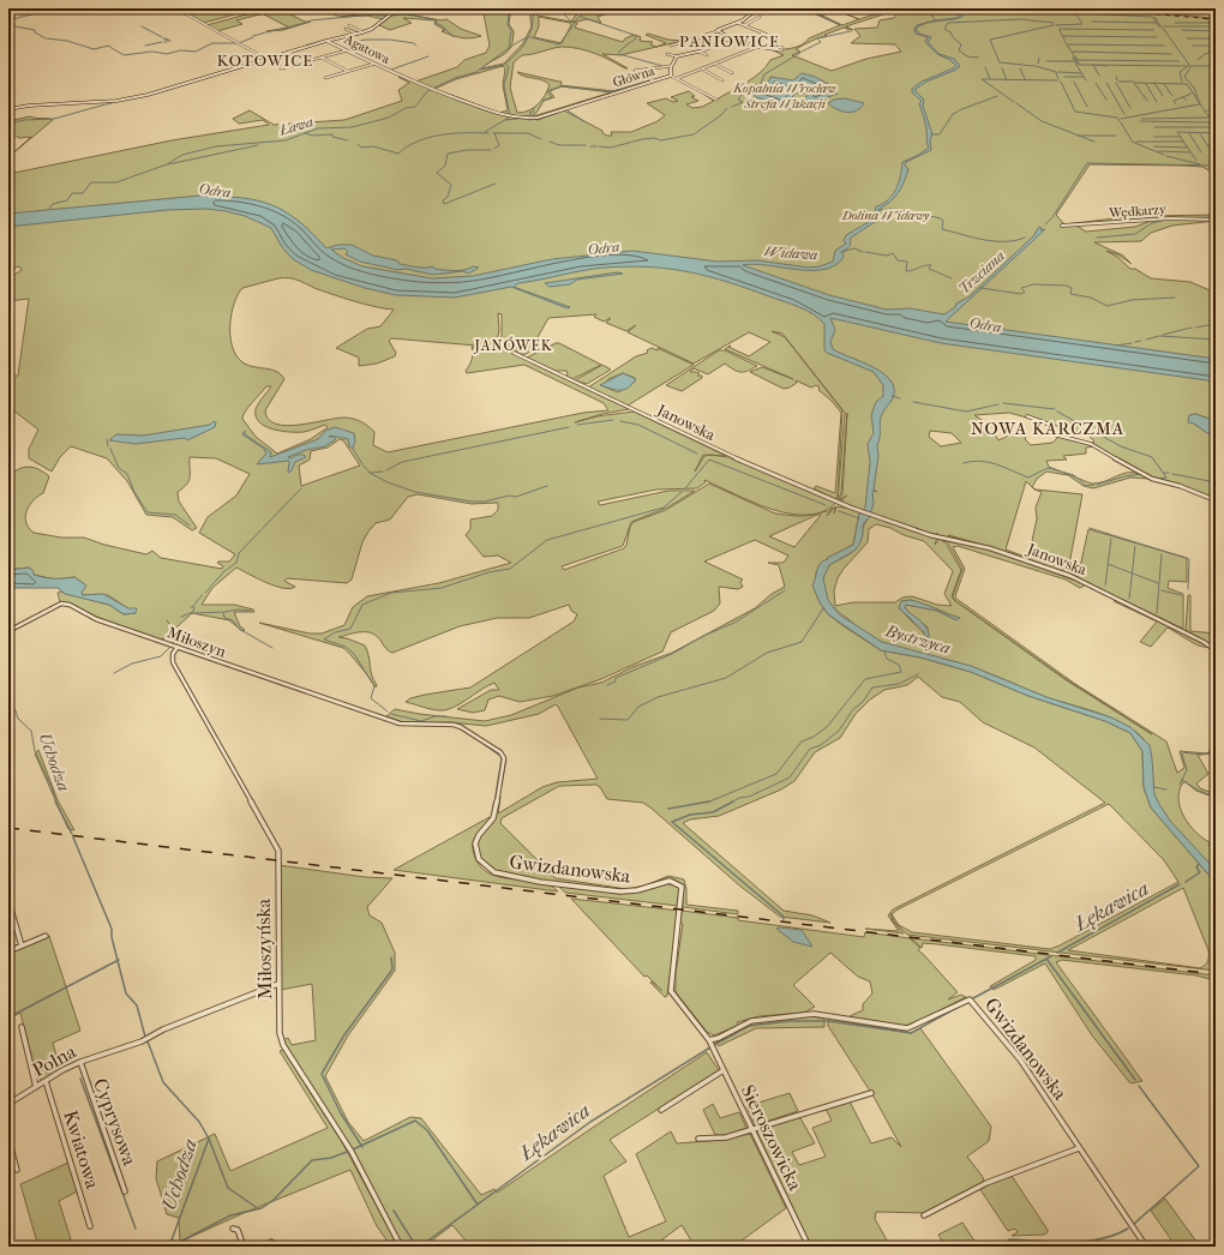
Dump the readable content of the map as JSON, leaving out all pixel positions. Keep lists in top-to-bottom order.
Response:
{
  "streets": {
    "street": [
      "Agatowa",
      "Główna",
      "Wędkarzy",
      "Janowska",
      "Miłoszyn",
      "Gwizdanowska",
      "Miłoszyńska",
      "Polna",
      "Cyprysowa",
      "Sieroszowicka",
      "Kwiatowa"
    ]
  },
  "crossings": [
    ["Agatowa", "Główna"],
    ["Miłoszyn", "Gwizdanowska"],
    ["Miłoszyn", "Miłoszyńska"],
    ["Gwizdanowska", "Sieroszowicka"],
    ["Miłoszyńska", "Polna"],
    ["Polna", "Cyprysowa"],
    ["Polna", "Kwiatowa"]
  ],
  "districts": [
    "PANIOWICE",
    "KOTOWICE",
    "JANÓWEK",
    "NOWA KARCZMA"
  ],
  "water": [
    "Ława",
    "Odra",
    "Widawa",
    "Trzciana",
    "Bystrzyca",
    "Uchodza",
    "Łękawica"
  ],
  "parks": ["Kopalnia Wrocław Strefa Wakacji", "Dolina Widawy"]
}
